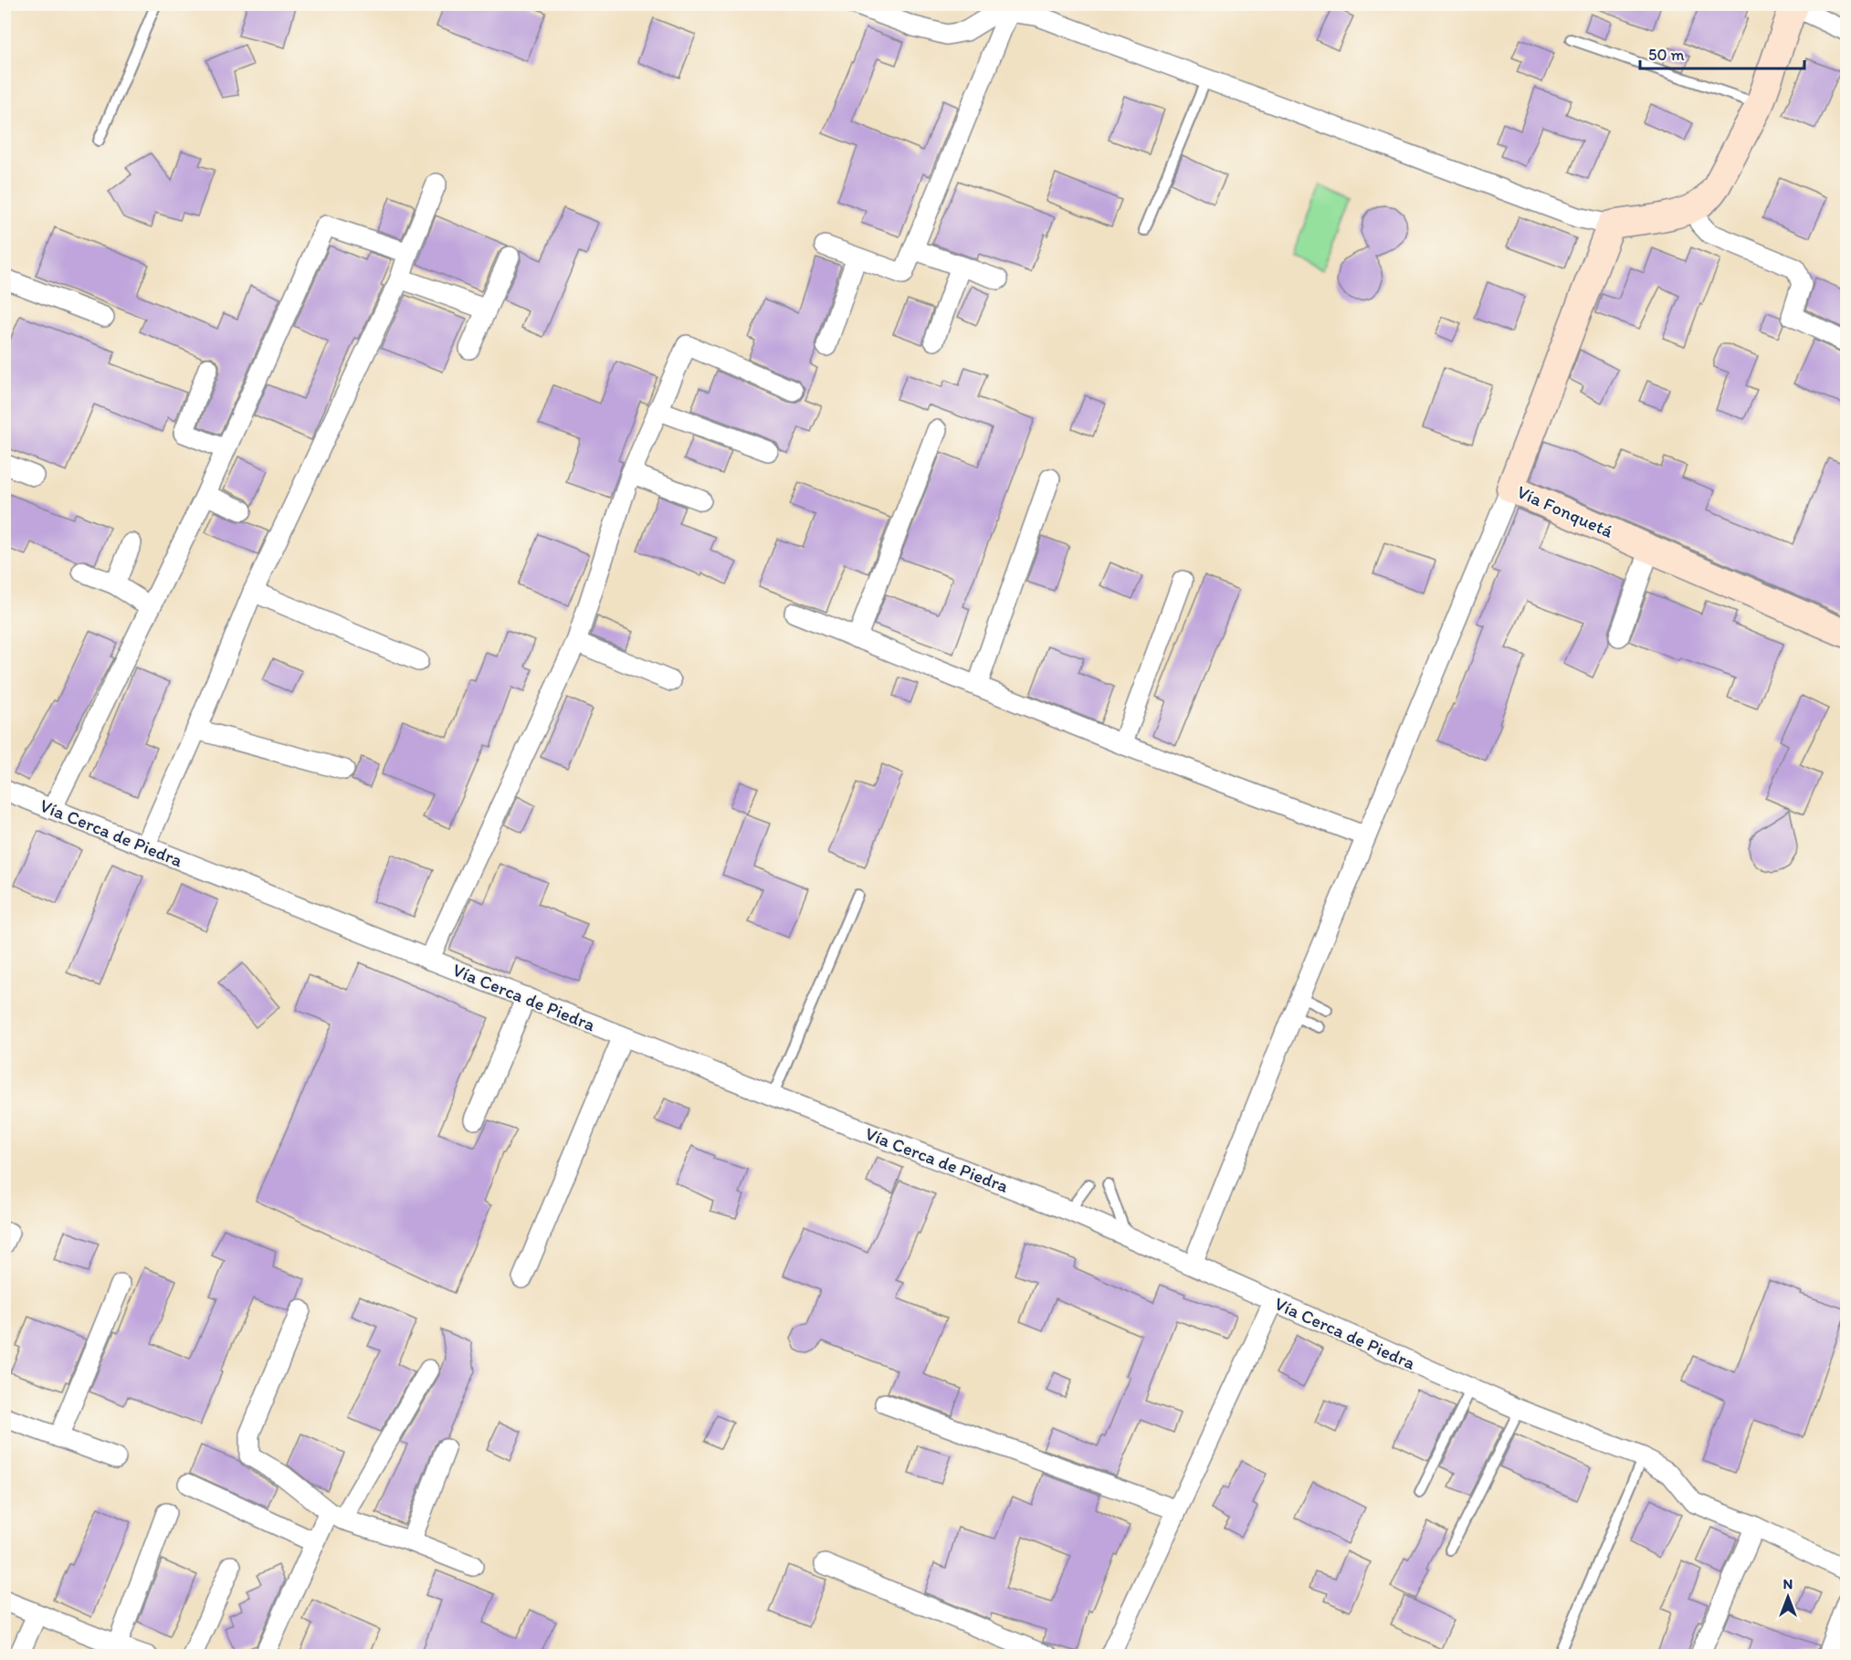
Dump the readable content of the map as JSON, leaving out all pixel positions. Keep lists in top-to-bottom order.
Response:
{
  "streets": {
    "street": ["Vía Fonquetá", "Vía Cerca de Piedra"]
  },
  "scale_bar": "50 m",
  "north": "top"
}
